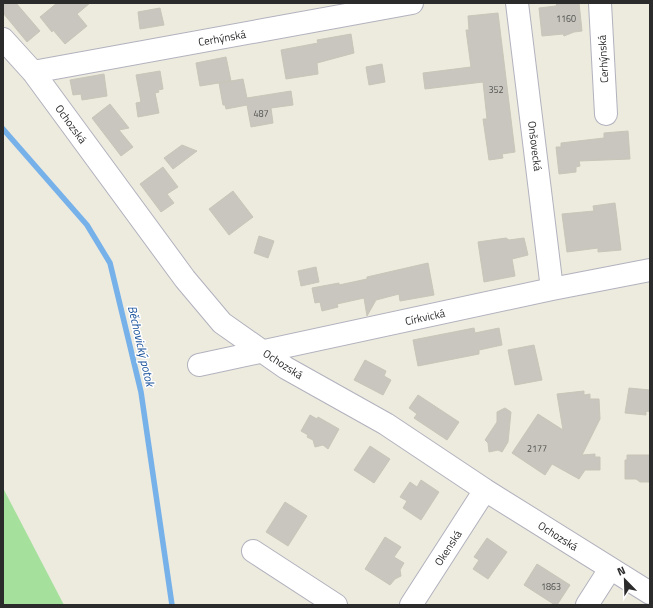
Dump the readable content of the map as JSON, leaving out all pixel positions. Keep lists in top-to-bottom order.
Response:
{
  "streets": {
    "street": [
      "Cerhýnská",
      "Ochozská",
      "Onšovecká",
      "Církvická",
      "Okenská"
    ]
  },
  "crossings": [
    ["Cerhýnská", "Ochozská"],
    ["Ochozská", "Církvická"],
    ["Ochozská", "Okenská"],
    ["Onšovecká", "Církvická"]
  ],
  "water": ["Běchovický potok"],
  "house_numbers": [
    "1160",
    "352",
    "487",
    "2177",
    "1863"
  ],
  "north": "top left"
}
